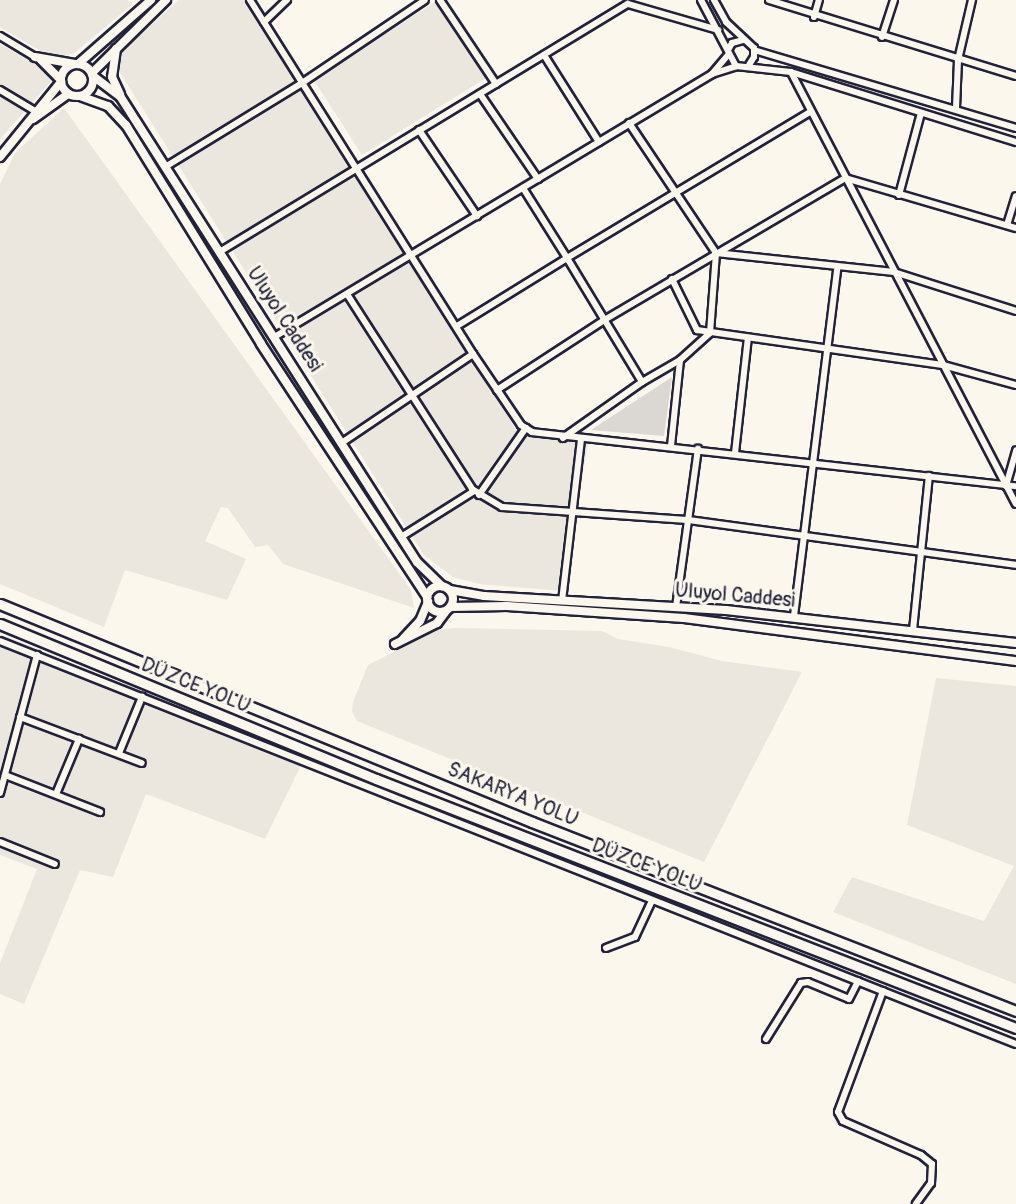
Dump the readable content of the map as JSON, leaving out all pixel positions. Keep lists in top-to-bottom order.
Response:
{
  "streets": {
    "highway": ["DÜZCE YOLU", "SAKARYA YOLU"],
    "main road": ["Uluyol Caddesi"]
  }
}
